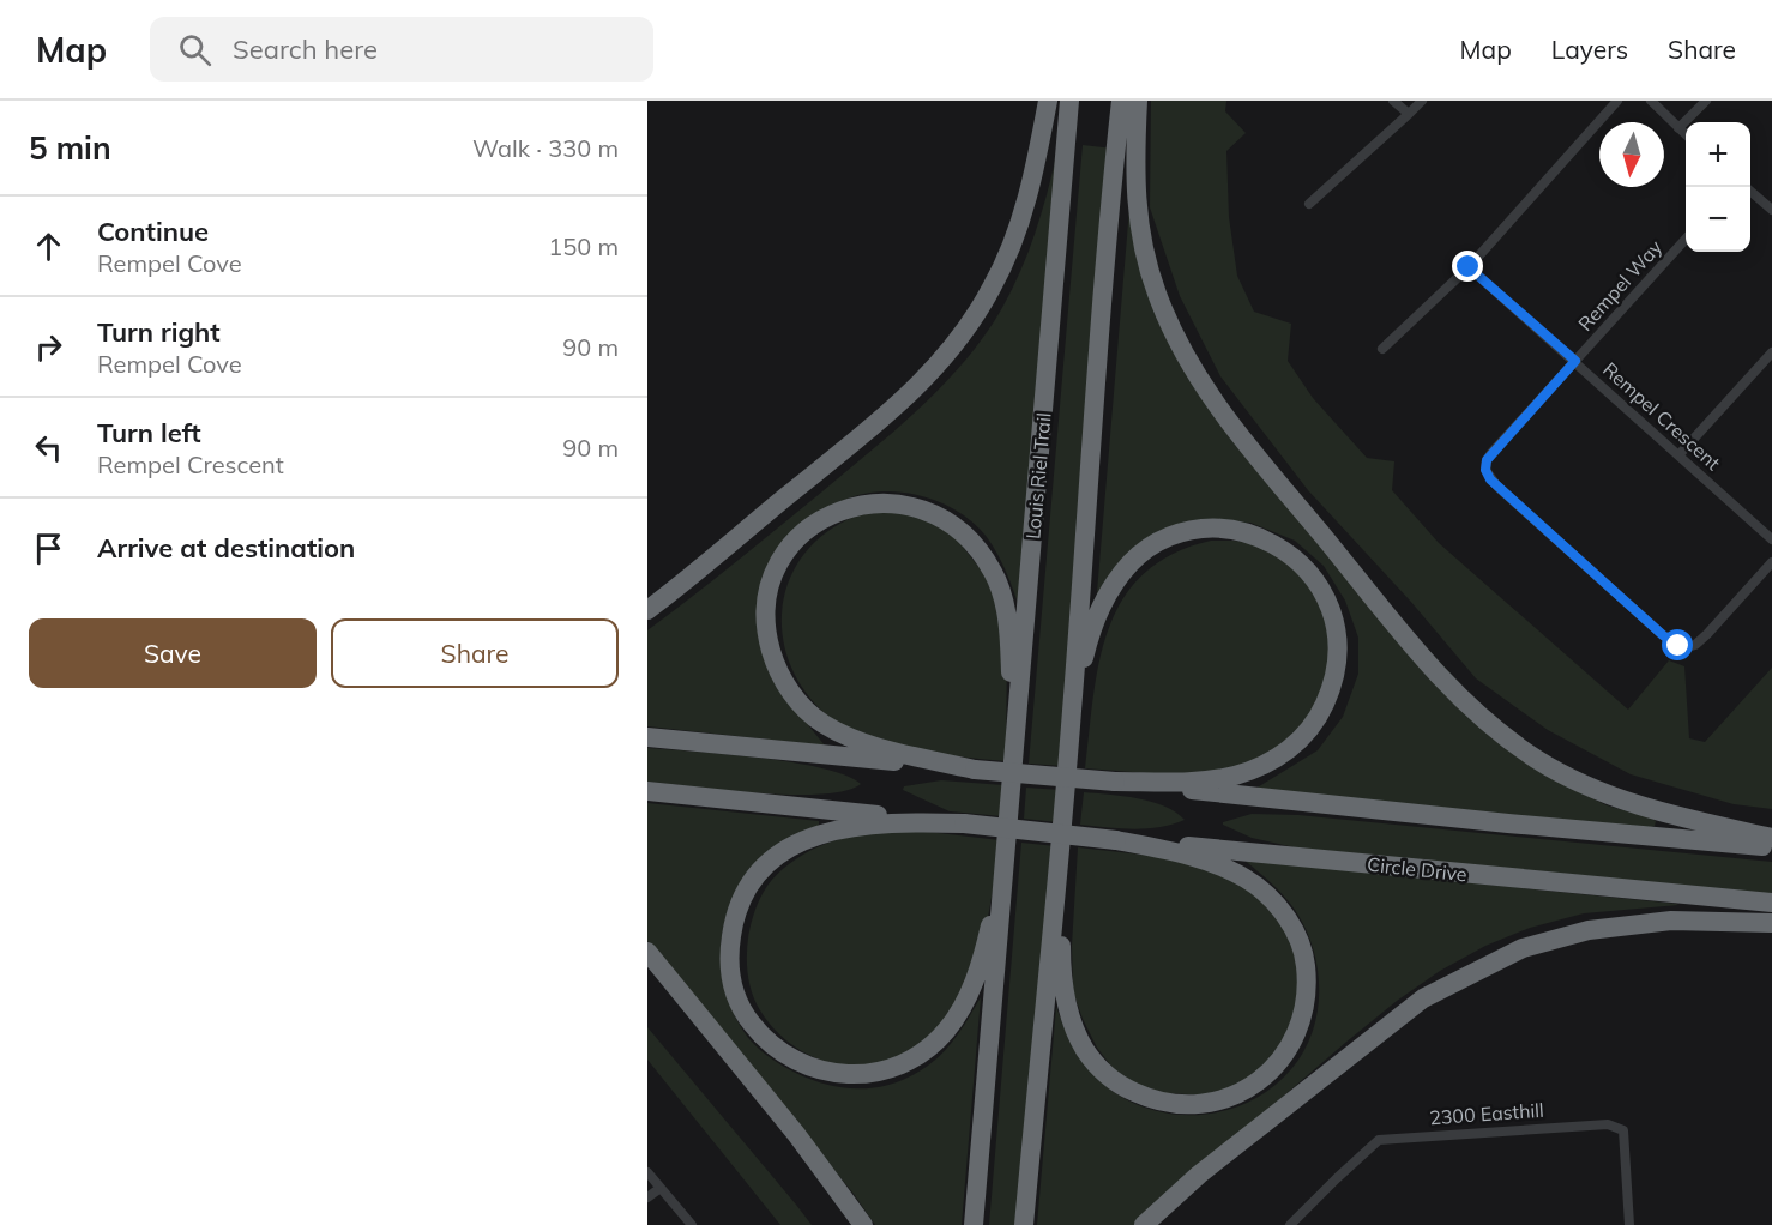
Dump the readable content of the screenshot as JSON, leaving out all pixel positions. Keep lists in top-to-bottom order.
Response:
{
  "streets": {
    "highway": ["Louis Riel Trail", "Circle Drive"],
    "street": ["Rempel Way", "Rempel Crescent", "2300 Easthill"]
  },
  "crossings": [
    ["Rempel Way", "Rempel Crescent"]
  ],
  "north": "bottom",
  "page": {
    "header": "Map",
    "search": "Search here",
    "nav": ["Map", "Layers", "Share"],
    "heading": ["5 min", "Walk · 330 m"],
    "map_buttons": ["+", "−"],
    "list": [
      ["Continue", "Rempel Cove", "150 m"],
      ["Turn right", "Rempel Cove", "90 m"],
      ["Turn left", "Rempel Crescent", "90 m"],
      "Arrive at destination"
    ],
    "buttons": ["Save", "Share"]
  }
}
